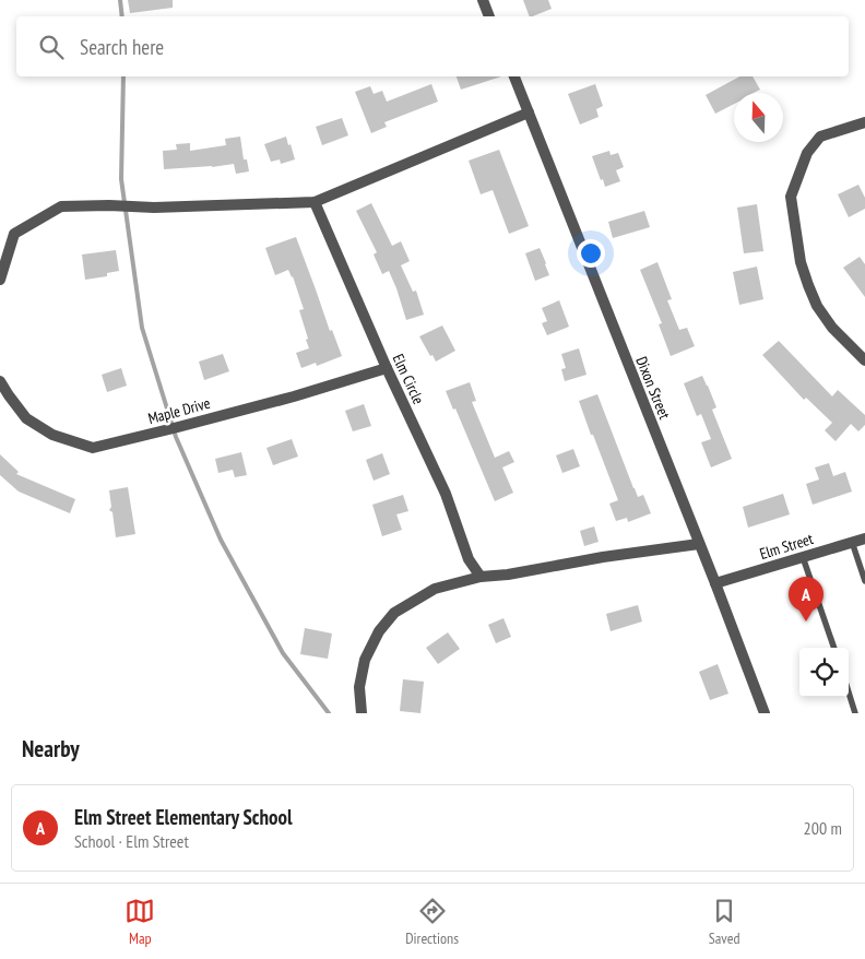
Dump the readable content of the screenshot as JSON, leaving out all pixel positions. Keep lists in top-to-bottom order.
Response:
{
  "streets": {
    "street": [
      "Elm Circle",
      "Dixon Street",
      "Maple Drive",
      "Elm Street"
    ]
  },
  "crossings": [
    ["Elm Circle", "Maple Drive"],
    ["Dixon Street", "Elm Street"]
  ],
  "north": "top",
  "page": {
    "search": "Search here",
    "pins": "A",
    "heading": "Nearby",
    "list": [
      {
        "mark": "A",
        "name": "Elm Street Elementary School",
        "note": "School · Elm Street",
        "value": "200 m"
      }
    ],
    "nav": ["Map", "Directions", "Saved"]
  }
}
